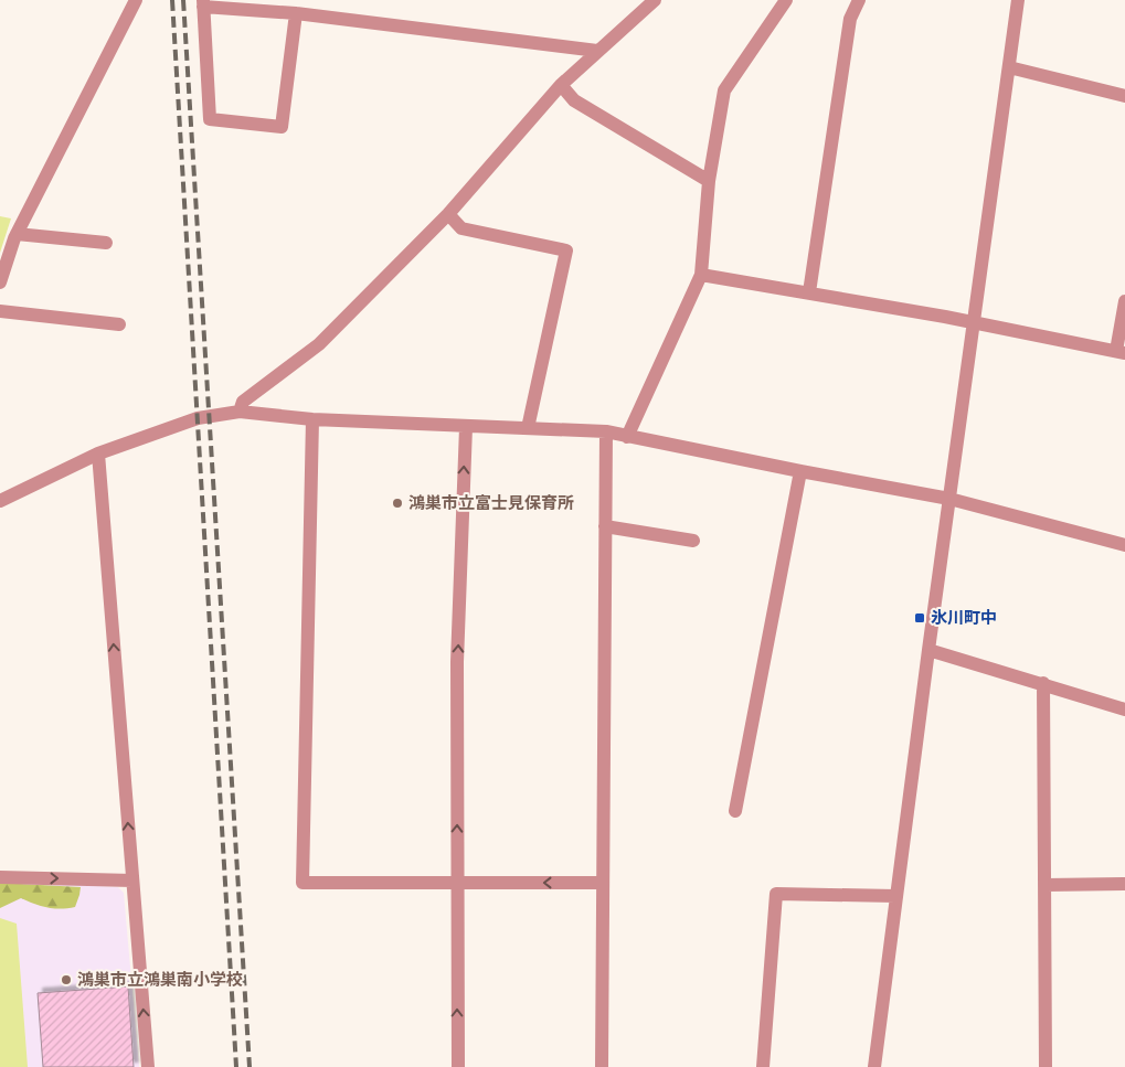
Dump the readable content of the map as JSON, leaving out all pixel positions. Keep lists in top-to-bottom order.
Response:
{
  "places": {
    "other": ["鴻巣市立富士見保育所", "鴻巣市立鴻巣南小学校"],
    "transit": ["氷川町中"]
  }
}
